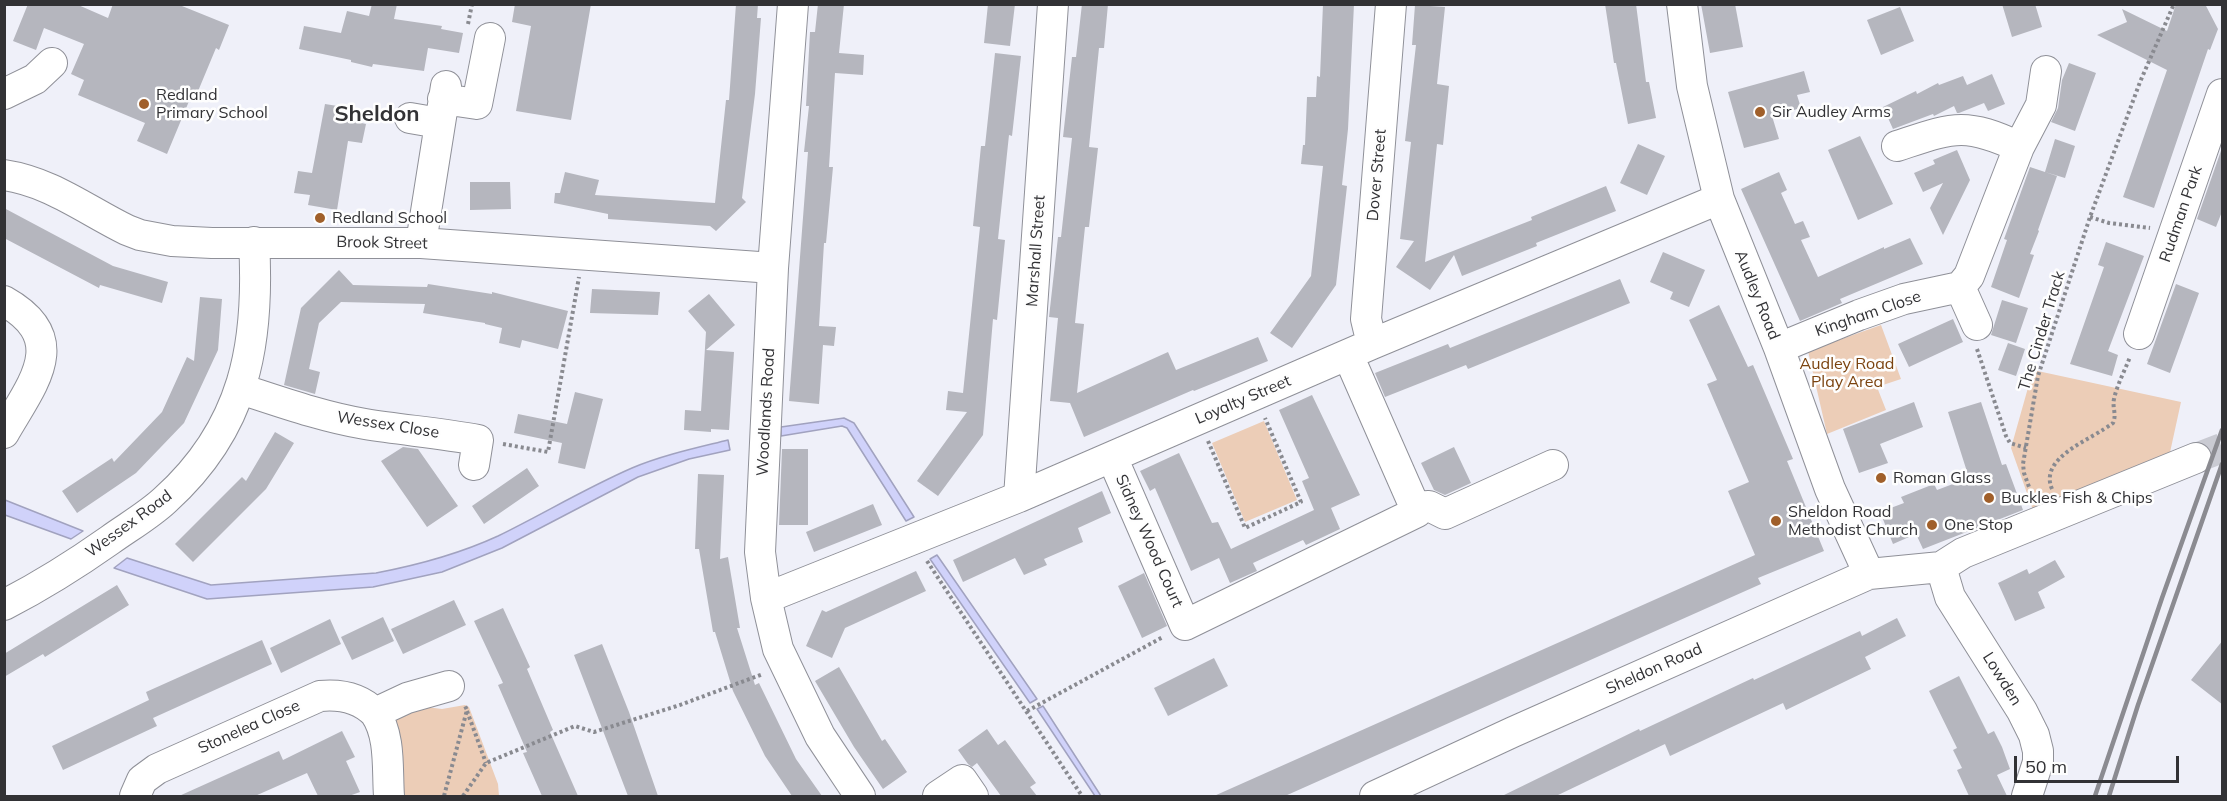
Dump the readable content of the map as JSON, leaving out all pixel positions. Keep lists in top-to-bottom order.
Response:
{
  "streets": {
    "street": [
      "Dover Street",
      "Rudman Park",
      "Brook Street",
      "Marshall Street",
      "Audley Road",
      "Kingham Close",
      "Loyalty Street",
      "Woodlands Road",
      "Wessex Close",
      "Wessex Road",
      "Sidney Wood Court",
      "Sheldon Road",
      "Lowden",
      "Stonelea Close"
    ],
    "path": ["The Cinder Track"]
  },
  "crossings": [
    ["Dover Street", "Loyalty Street"],
    ["Brook Street", "Woodlands Road"],
    ["Brook Street", "Wessex Road"],
    ["Marshall Street", "Loyalty Street"],
    ["Audley Road", "Kingham Close"],
    ["Audley Road", "Loyalty Street"],
    ["Audley Road", "Sheldon Road"],
    ["Loyalty Street", "Woodlands Road"],
    ["Loyalty Street", "Sidney Wood Court"],
    ["Wessex Close", "Wessex Road"],
    ["Sheldon Road", "Lowden"]
  ],
  "districts": ["Sheldon"],
  "parks": ["Audley Road Play Area"],
  "places": [
    "Redland Primary School",
    "Sir Audley Arms",
    "Redland School",
    "Roman Glass",
    "Buckles Fish & Chips",
    "Sheldon Road Methodist Church",
    "One Stop"
  ],
  "scale_bar": "50 m"
}
